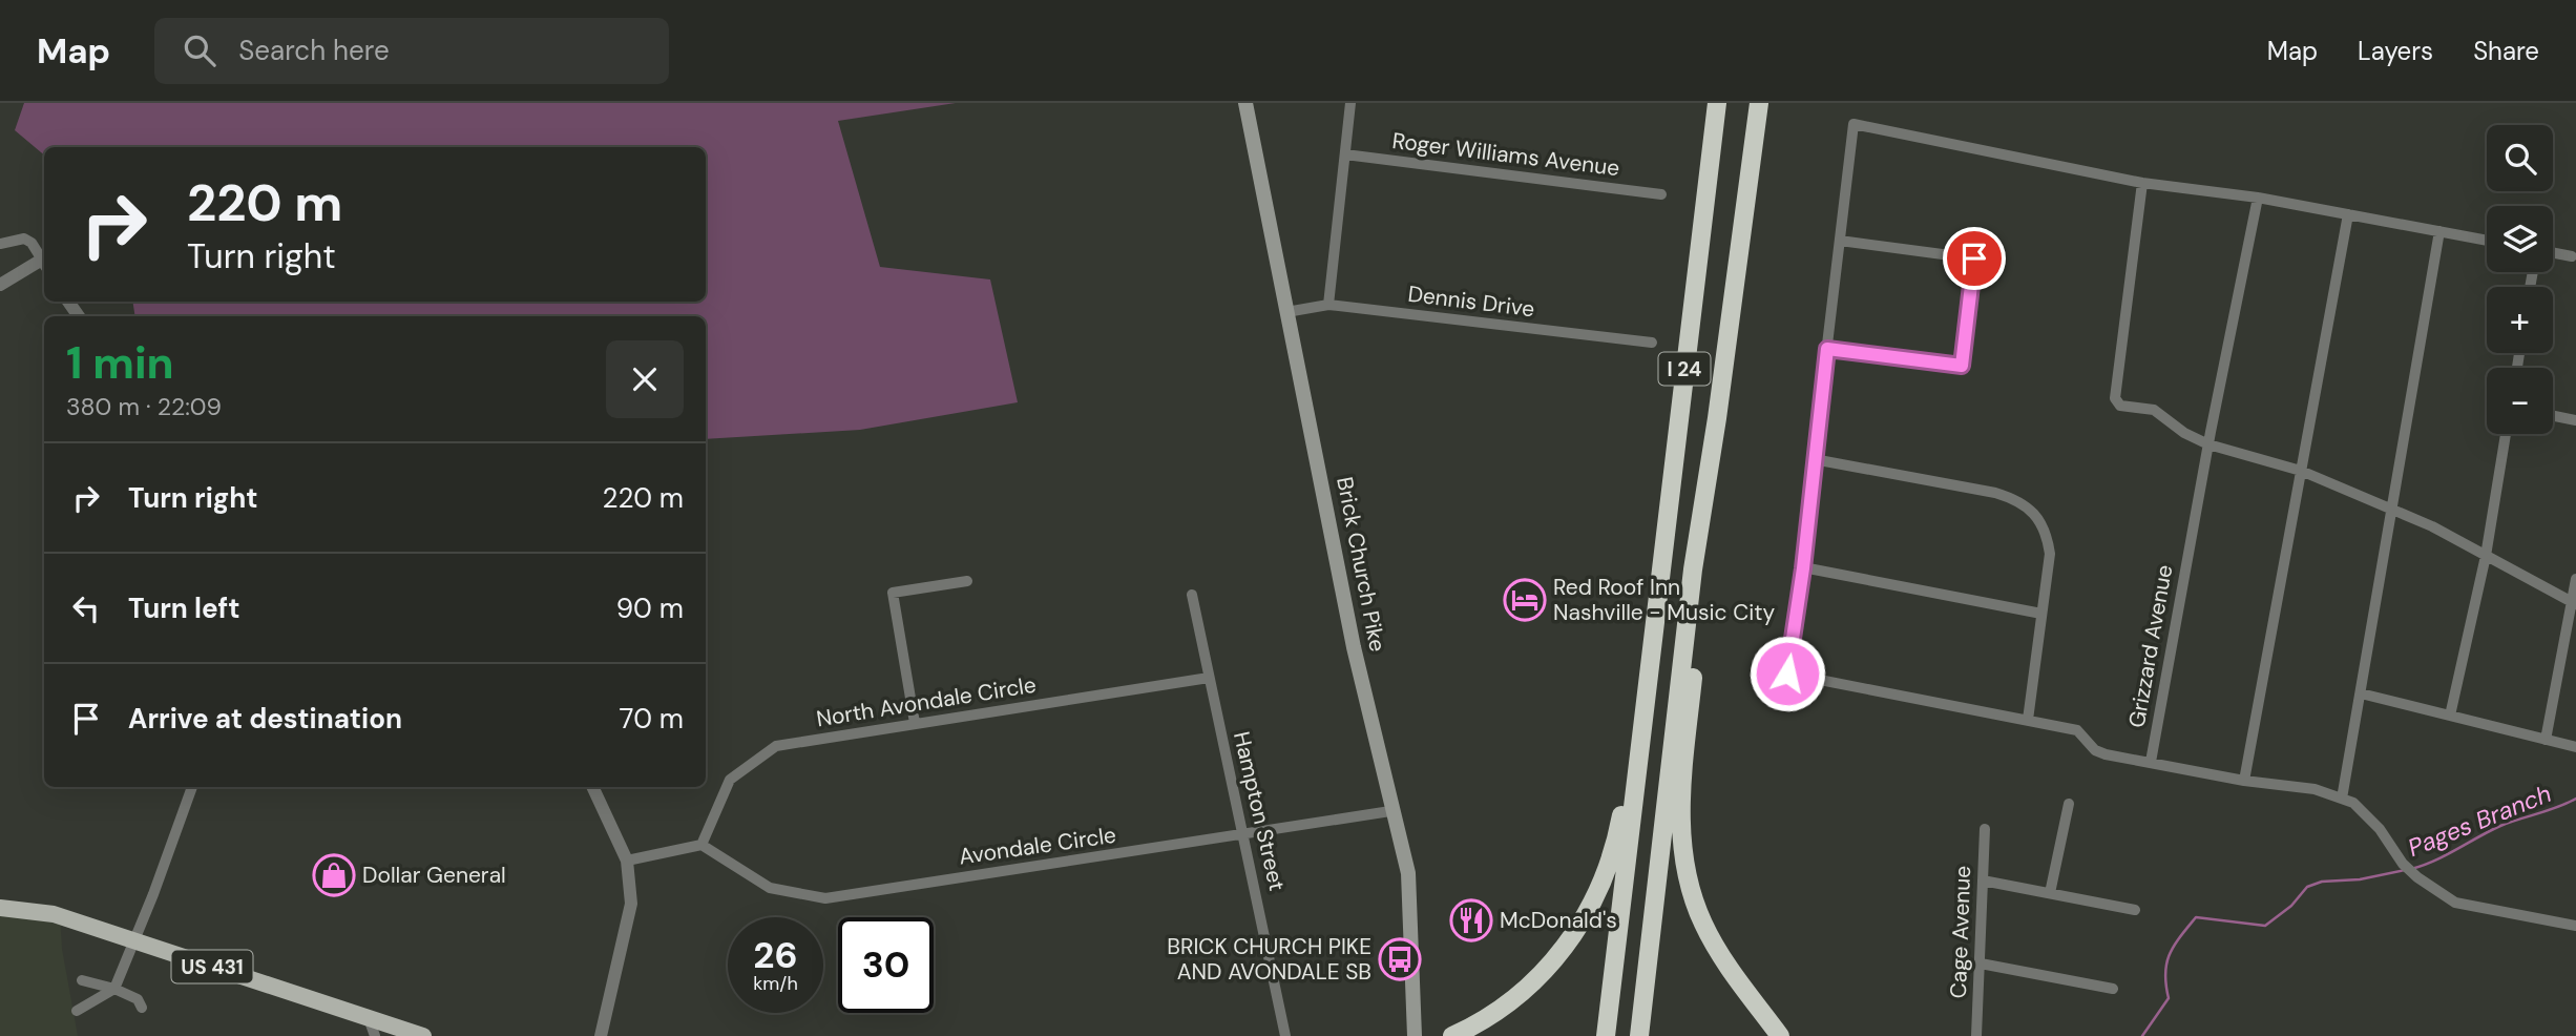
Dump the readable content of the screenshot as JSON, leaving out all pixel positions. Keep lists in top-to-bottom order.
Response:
{
  "streets": {
    "highway": ["I 24"],
    "main road": ["Brick Church Pike", "US 431"],
    "street": [
      "Roger Williams Avenue",
      "Dennis Drive",
      "Grizzard Avenue",
      "North Avondale Circle",
      "Hampton Street",
      "Avondale Circle",
      "Cage Avenue"
    ]
  },
  "crossings": [
    ["Dennis Drive", "Brick Church Pike"],
    ["Brick Church Pike", "Avondale Circle"],
    ["North Avondale Circle", "Hampton Street"],
    ["North Avondale Circle", "Avondale Circle"],
    ["Hampton Street", "Avondale Circle"]
  ],
  "water": ["Pages Branch"],
  "places": {
    "hotel": ["Red Roof Inn Nashville - Music City"],
    "shop": ["Dollar General"],
    "restaurant": ["McDonald's"],
    "bus stop": ["BRICK CHURCH PIKE AND AVONDALE SB"]
  },
  "page": {
    "header": "Map",
    "search": "Search here",
    "nav": ["Map", "Layers", "Share"],
    "map_buttons": ["+", "−"],
    "turn": ["220 m", "Turn right"],
    "heading": ["1 min", "380 m · 22:09"],
    "list": [
      {
        "name": "Turn right",
        "value": "220 m"
      },
      {
        "name": "Turn left",
        "value": "90 m"
      },
      {
        "name": "Arrive at destination",
        "value": "70 m"
      }
    ],
    "speed": "26 km/h",
    "limit": "30"
  }
}
